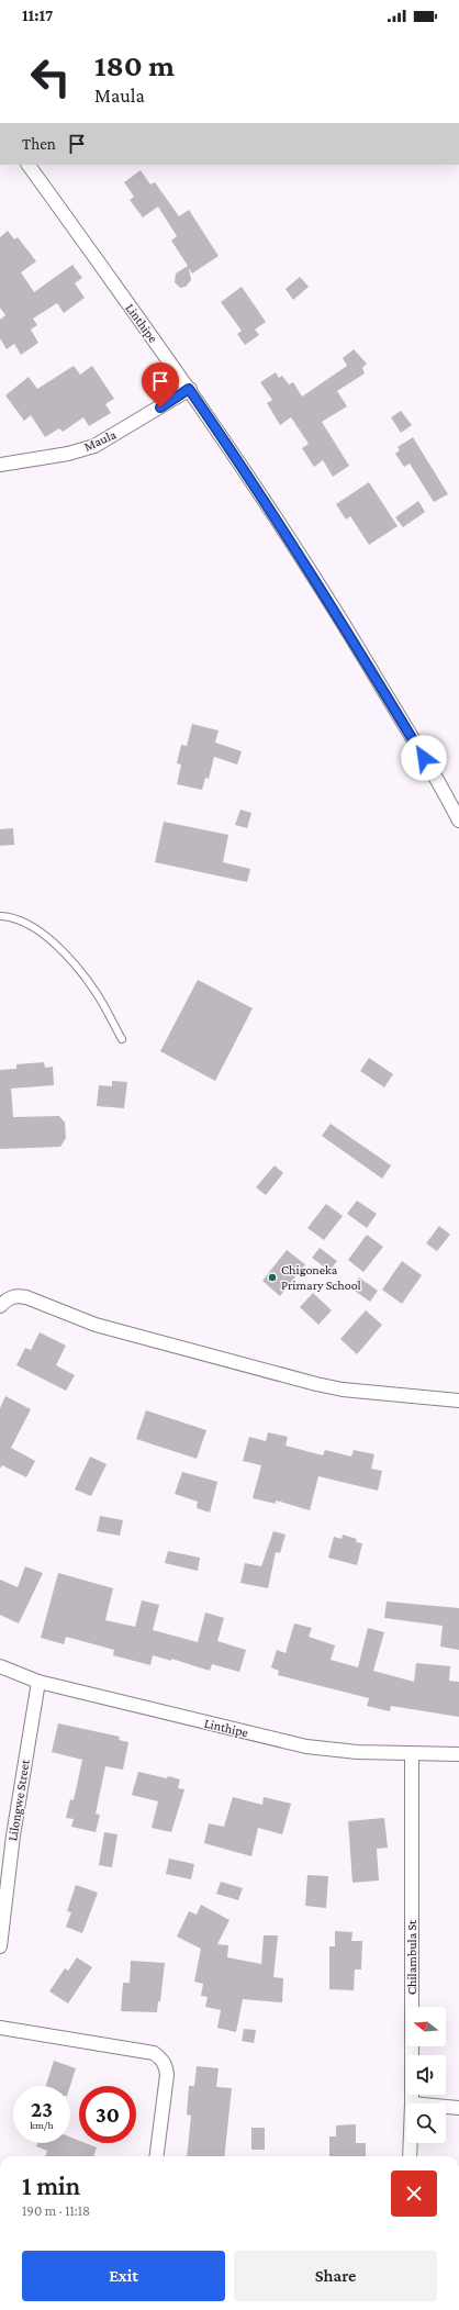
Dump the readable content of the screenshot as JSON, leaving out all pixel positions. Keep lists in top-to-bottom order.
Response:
{
  "streets": {
    "street": [
      "Linthipe",
      "Maula",
      "Lilongwe Street",
      "Chilambula St"
    ]
  },
  "crossings": [
    ["Linthipe", "Maula"],
    ["Linthipe", "Lilongwe Street"],
    ["Linthipe", "Chilambula St"]
  ],
  "places": ["Chigoneka Primary School"],
  "north": "left",
  "page": {
    "status": "11:17",
    "turn": ["180 m", "Maula"],
    "then": "Then",
    "speed": "23 km/h",
    "limit": "30",
    "heading": ["1 min", "190 m · 11:18"],
    "buttons": ["Exit", "Share"]
  }
}
